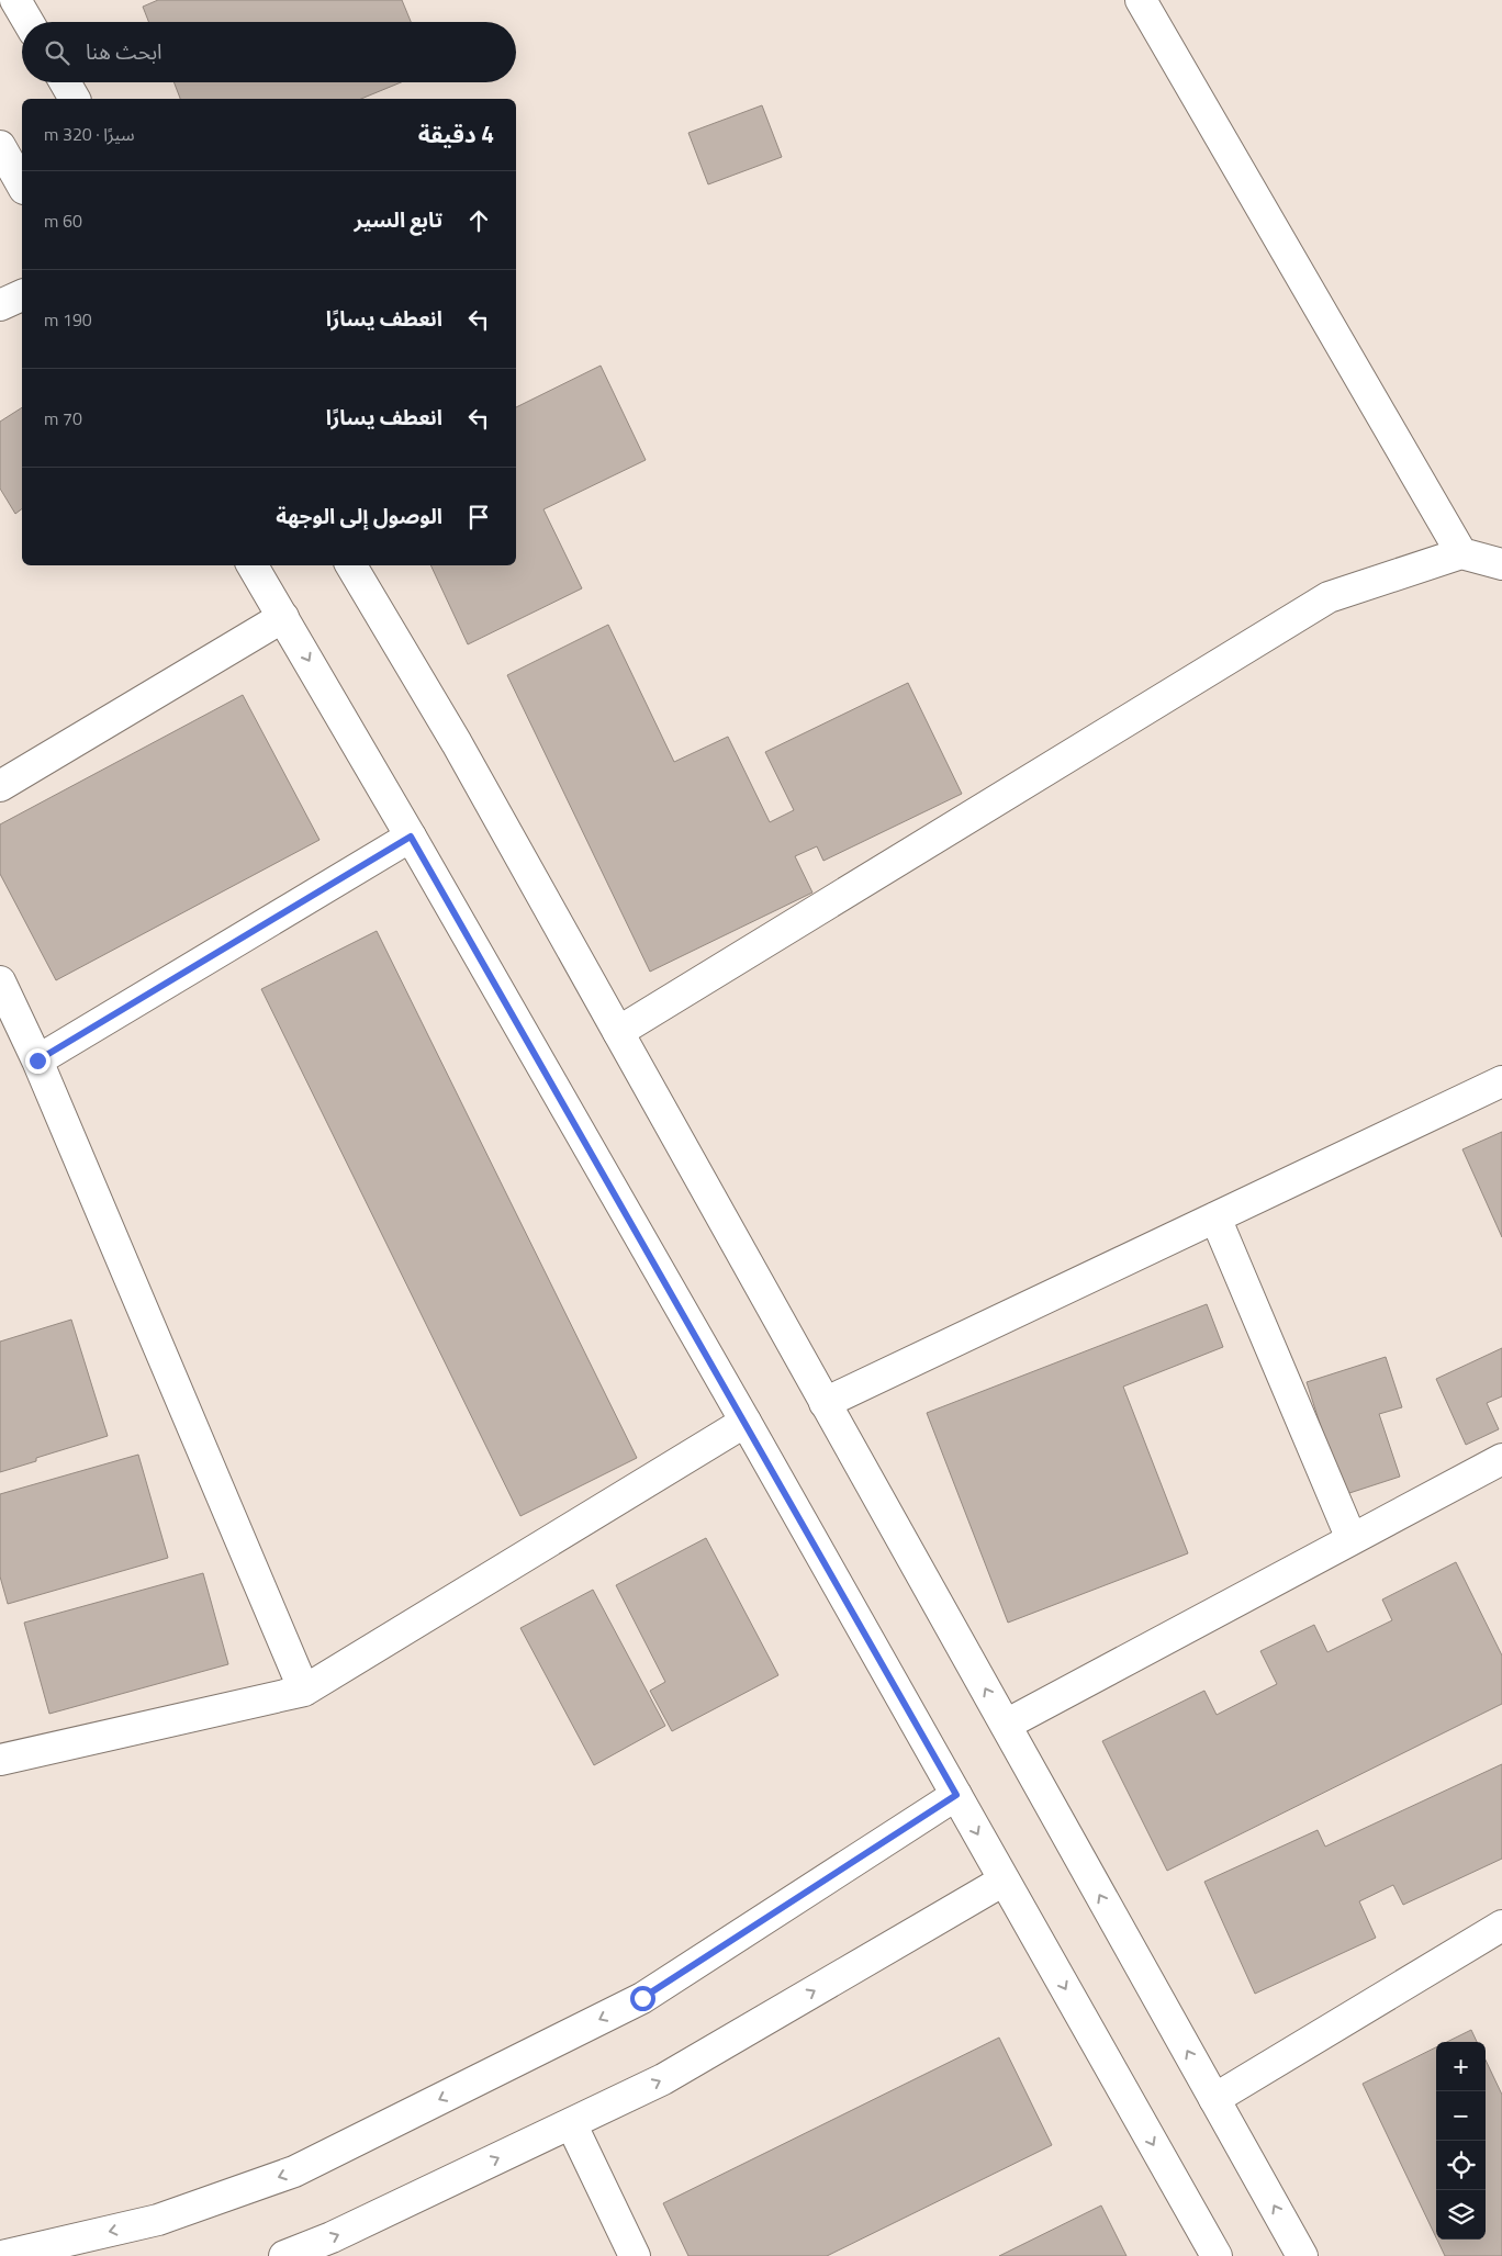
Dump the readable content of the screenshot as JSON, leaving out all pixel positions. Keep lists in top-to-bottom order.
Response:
{
  "page": {
    "search": "ابحث هنا",
    "heading": ["4 دقيقة", "سيرًا · 320 m"],
    "list": [
      ["تابع السير", "60 m"],
      ["انعطف يسارًا", "190 m"],
      ["انعطف يسارًا", "70 m"],
      "الوصول إلى الوجهة"
    ],
    "map_buttons": ["+", "−"]
  }
}
